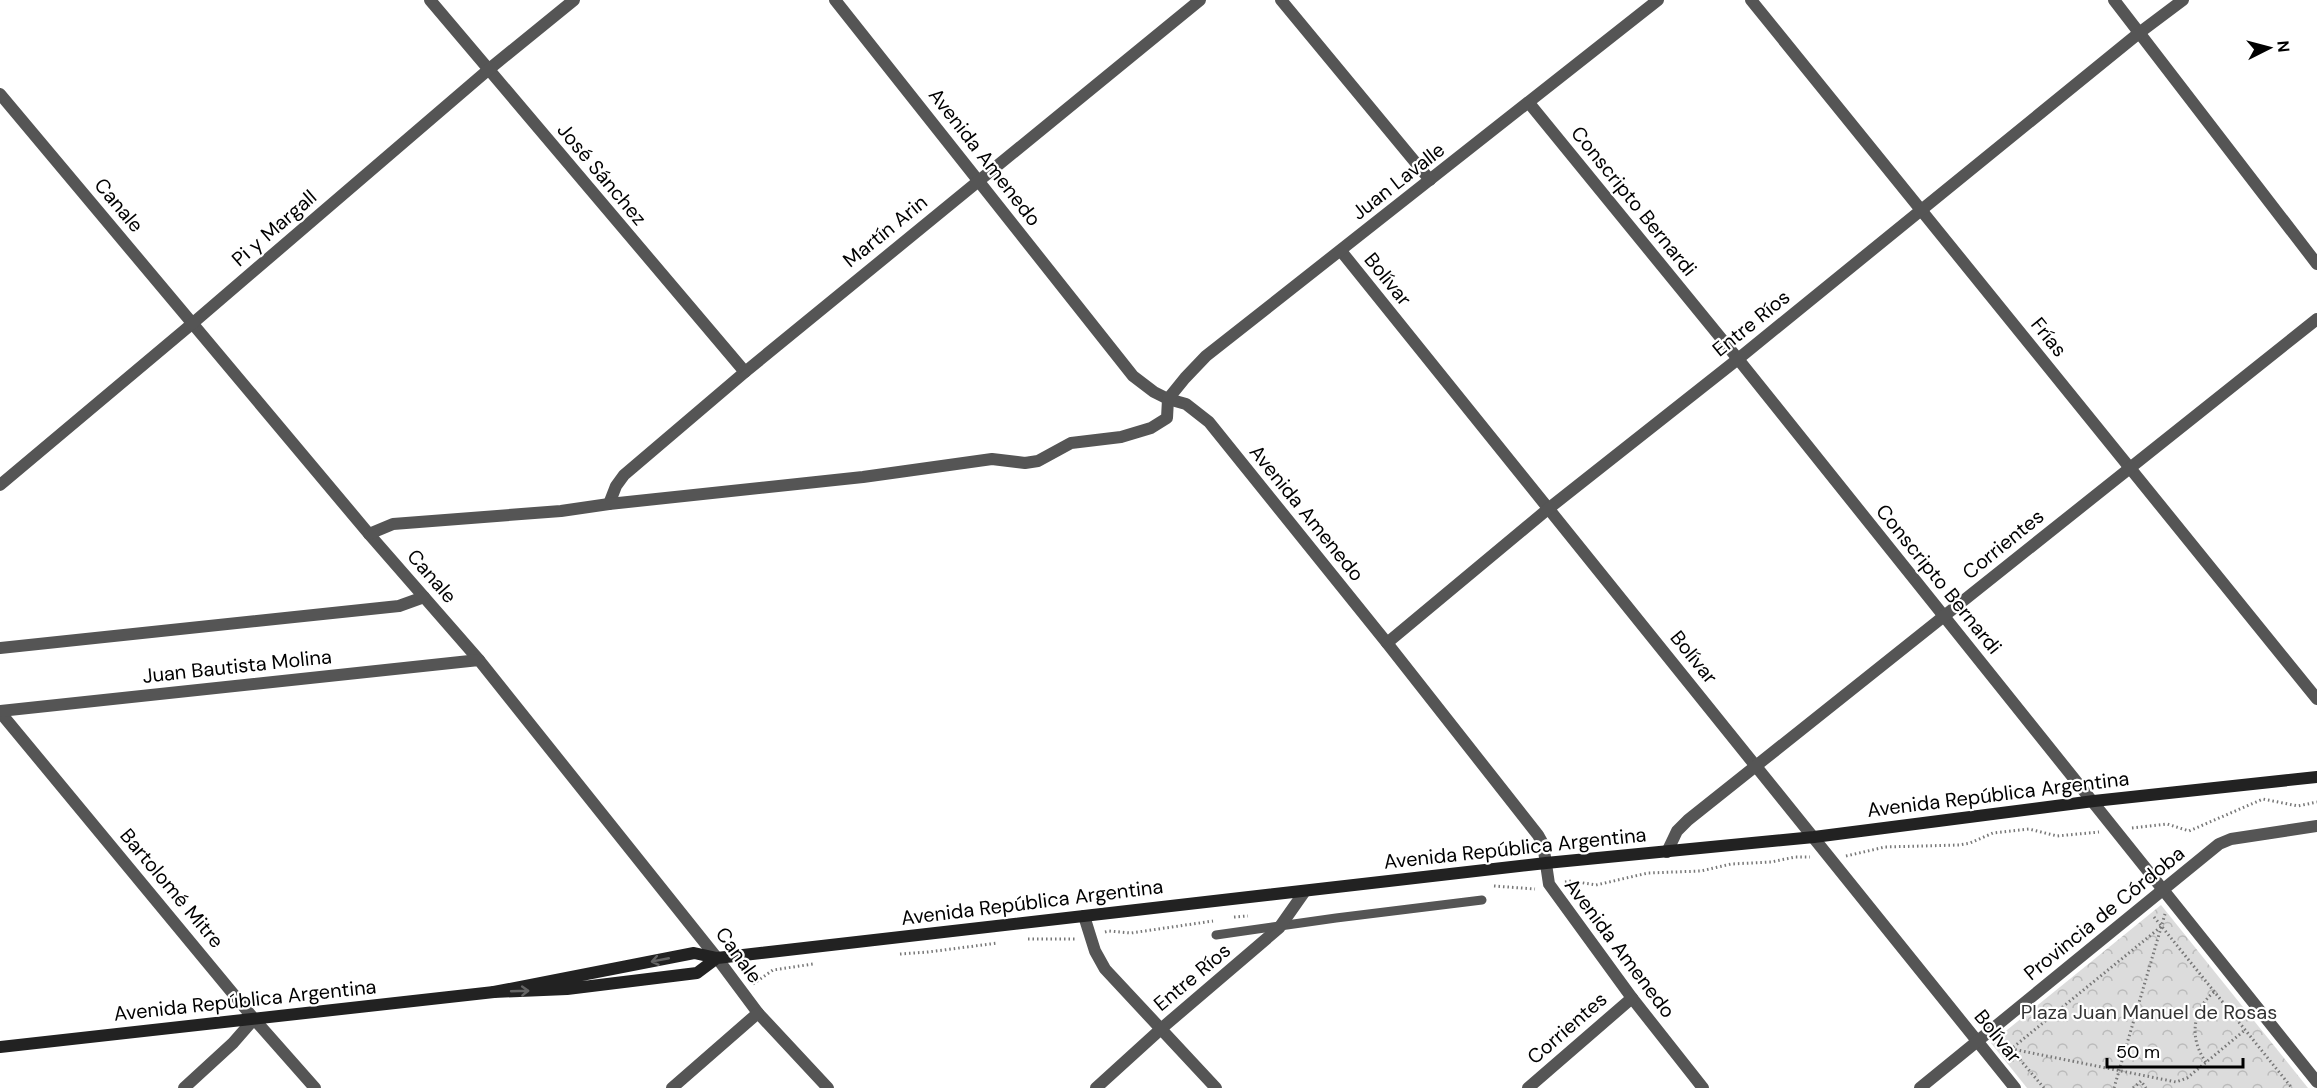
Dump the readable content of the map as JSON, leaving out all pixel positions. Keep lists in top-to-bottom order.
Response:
{
  "streets": {
    "main road": ["Avenida República Argentina"],
    "street": [
      "Avenida Amenedo",
      "José Sánchez",
      "Juan Lavalle",
      "Conscripto Bernardi",
      "Canale",
      "Pi y Margall",
      "Martín Arin",
      "Bolívar",
      "Entre Ríos",
      "Frías",
      "Corrientes",
      "Juan Bautista Molina",
      "Bartolomé Mitre",
      "Provincia de Córdoba"
    ]
  },
  "crossings": [
    ["Avenida Amenedo", "Juan Lavalle"],
    ["Avenida Amenedo", "Martín Arin"],
    ["Avenida Amenedo", "Entre Ríos"],
    ["Avenida Amenedo", "Corrientes"],
    ["Avenida Amenedo", "Avenida República Argentina"],
    ["José Sánchez", "Pi y Margall"],
    ["José Sánchez", "Martín Arin"],
    ["Juan Lavalle", "Conscripto Bernardi"],
    ["Juan Lavalle", "Martín Arin"],
    ["Juan Lavalle", "Bolívar"],
    ["Conscripto Bernardi", "Entre Ríos"],
    ["Conscripto Bernardi", "Corrientes"],
    ["Conscripto Bernardi", "Avenida República Argentina"],
    ["Conscripto Bernardi", "Provincia de Córdoba"],
    ["Canale", "Pi y Margall"],
    ["Canale", "Juan Bautista Molina"],
    ["Canale", "Avenida República Argentina"],
    ["Bolívar", "Entre Ríos"],
    ["Bolívar", "Corrientes"],
    ["Bolívar", "Avenida República Argentina"],
    ["Bolívar", "Provincia de Córdoba"],
    ["Entre Ríos", "Frías"],
    ["Entre Ríos", "Avenida República Argentina"],
    ["Frías", "Corrientes"],
    ["Corrientes", "Avenida República Argentina"],
    ["Juan Bautista Molina", "Bartolomé Mitre"],
    ["Avenida República Argentina", "Bartolomé Mitre"]
  ],
  "parks": ["Plaza Juan Manuel de Rosas"],
  "scale_bar": "50 m",
  "north": "right"
}
